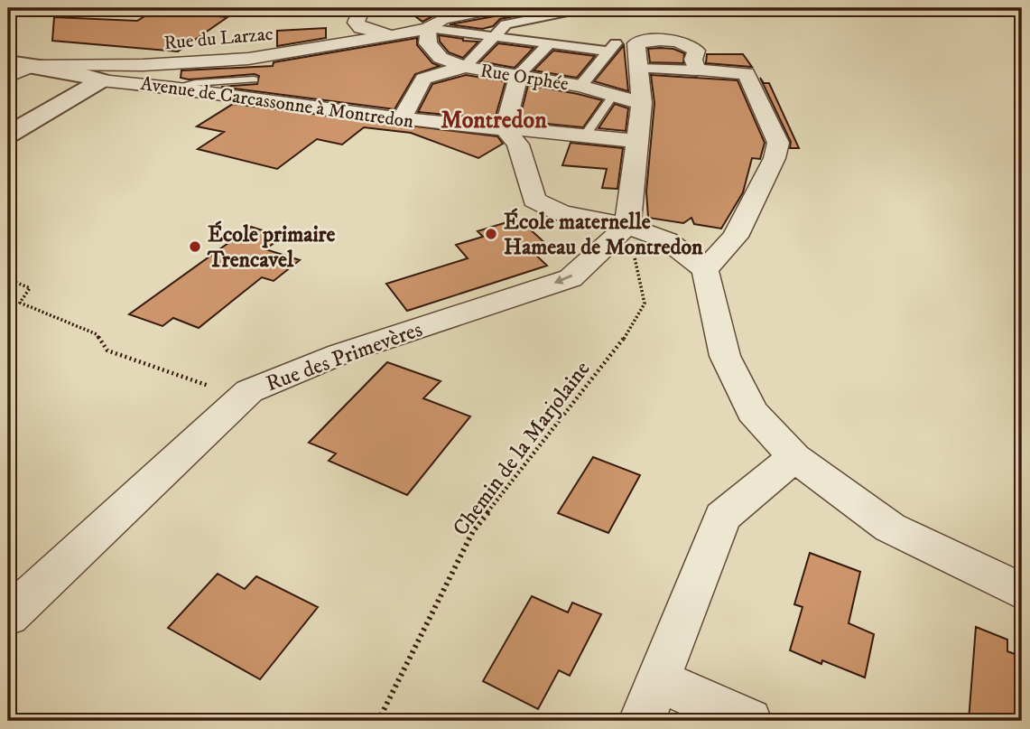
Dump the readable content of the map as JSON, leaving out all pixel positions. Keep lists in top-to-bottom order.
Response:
{
  "streets": {
    "street": [
      "Rue du Larzac",
      "Rue Orphée",
      "Avenue de Carcassonne à Montredon",
      "Rue des Primevères"
    ],
    "path": ["Chemin de la Marjolaine"]
  },
  "crossings": [
    ["Rue du Larzac", "Rue Orphée"],
    ["Rue des Primevères", "Chemin de la Marjolaine"]
  ],
  "one_way": ["Rue des Primevères"],
  "districts": ["Montredon"],
  "places": ["École maternelle Hameau de Montredon", "École primaire Trencavel"]
}
